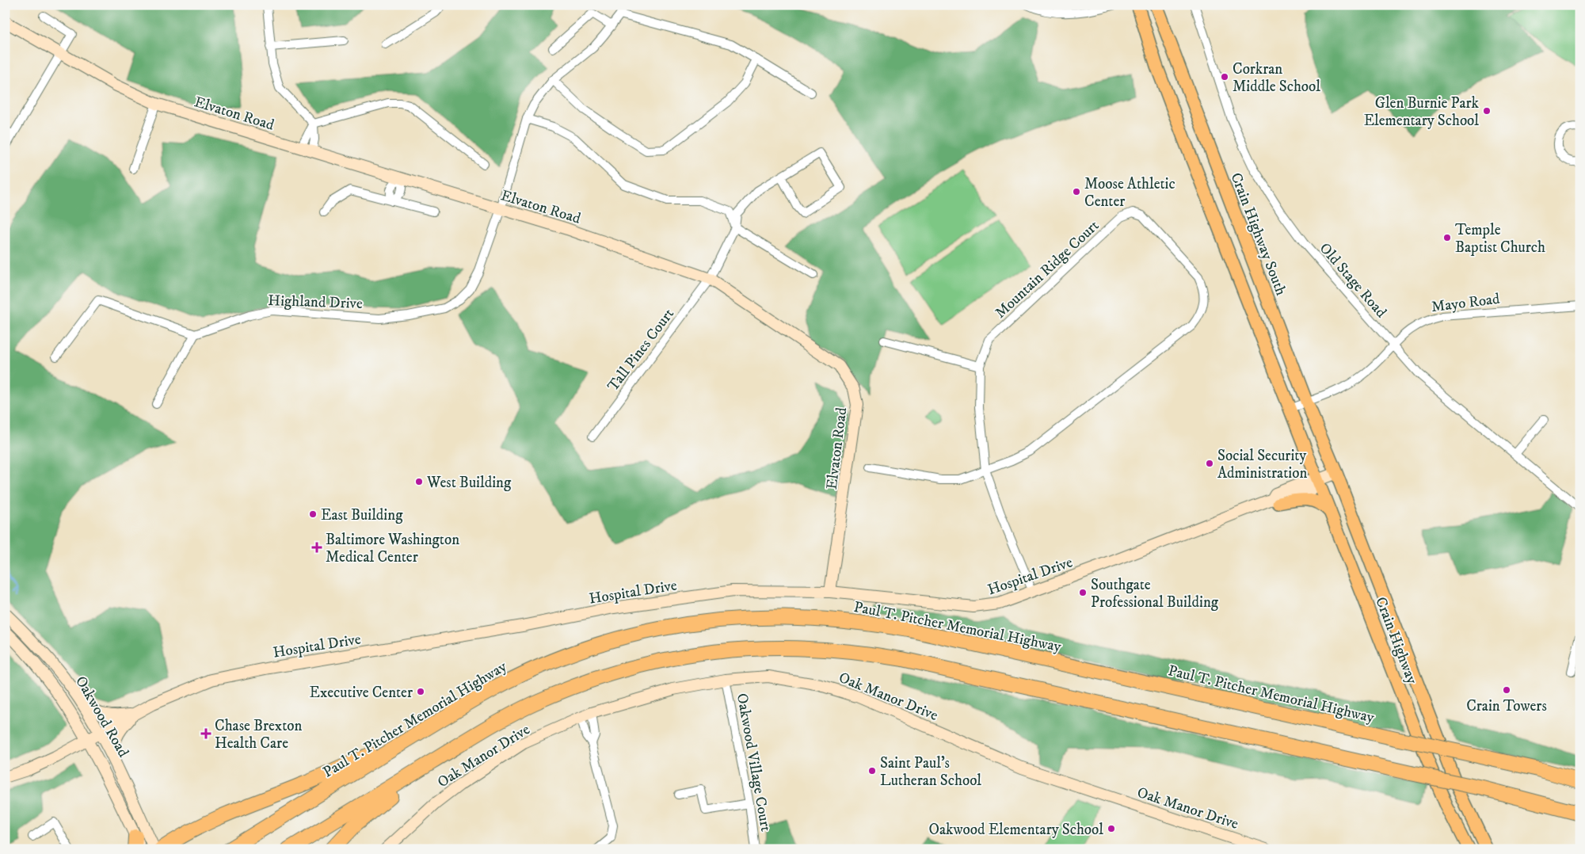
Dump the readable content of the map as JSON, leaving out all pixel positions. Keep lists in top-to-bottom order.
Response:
{
  "streets": {
    "highway": ["Paul T. Pitcher Memorial Highway"],
    "main road": ["Crain Highway South", "Crain Highway"],
    "street": [
      "Elvaton Road",
      "Mountain Ridge Court",
      "Old Stage Road",
      "Highland Drive",
      "Mayo Road",
      "Tall Pines Court",
      "Hospital Drive",
      "Oak Manor Drive",
      "Oakwood Road",
      "Oakwood Village Court"
    ]
  },
  "crossings": [
    ["Elvaton Road", "Highland Drive"],
    ["Elvaton Road", "Tall Pines Court"],
    ["Elvaton Road", "Hospital Drive"],
    ["Crain Highway South", "Mayo Road"],
    ["Crain Highway South", "Hospital Drive"],
    ["Crain Highway South", "Crain Highway"],
    ["Mountain Ridge Court", "Hospital Drive"],
    ["Old Stage Road", "Mayo Road"],
    ["Mayo Road", "Crain Highway"],
    ["Hospital Drive", "Crain Highway"],
    ["Hospital Drive", "Oakwood Road"],
    ["Oak Manor Drive", "Oakwood Village Court"]
  ],
  "places": {
    "other": [
      "Corkran Middle School",
      "Glen Burnie Park Elementary School",
      "Moose Athletic Center",
      "Temple Baptist Church",
      "Social Security Administration",
      "West Building",
      "East Building",
      "Southgate Professional Building",
      "Crain Towers",
      "Executive Center",
      "Saint Paul's Lutheran School",
      "Oakwood Elementary School"
    ],
    "health": ["Baltimore Washington Medical Center", "Chase Brexton Health Care"]
  }
}
